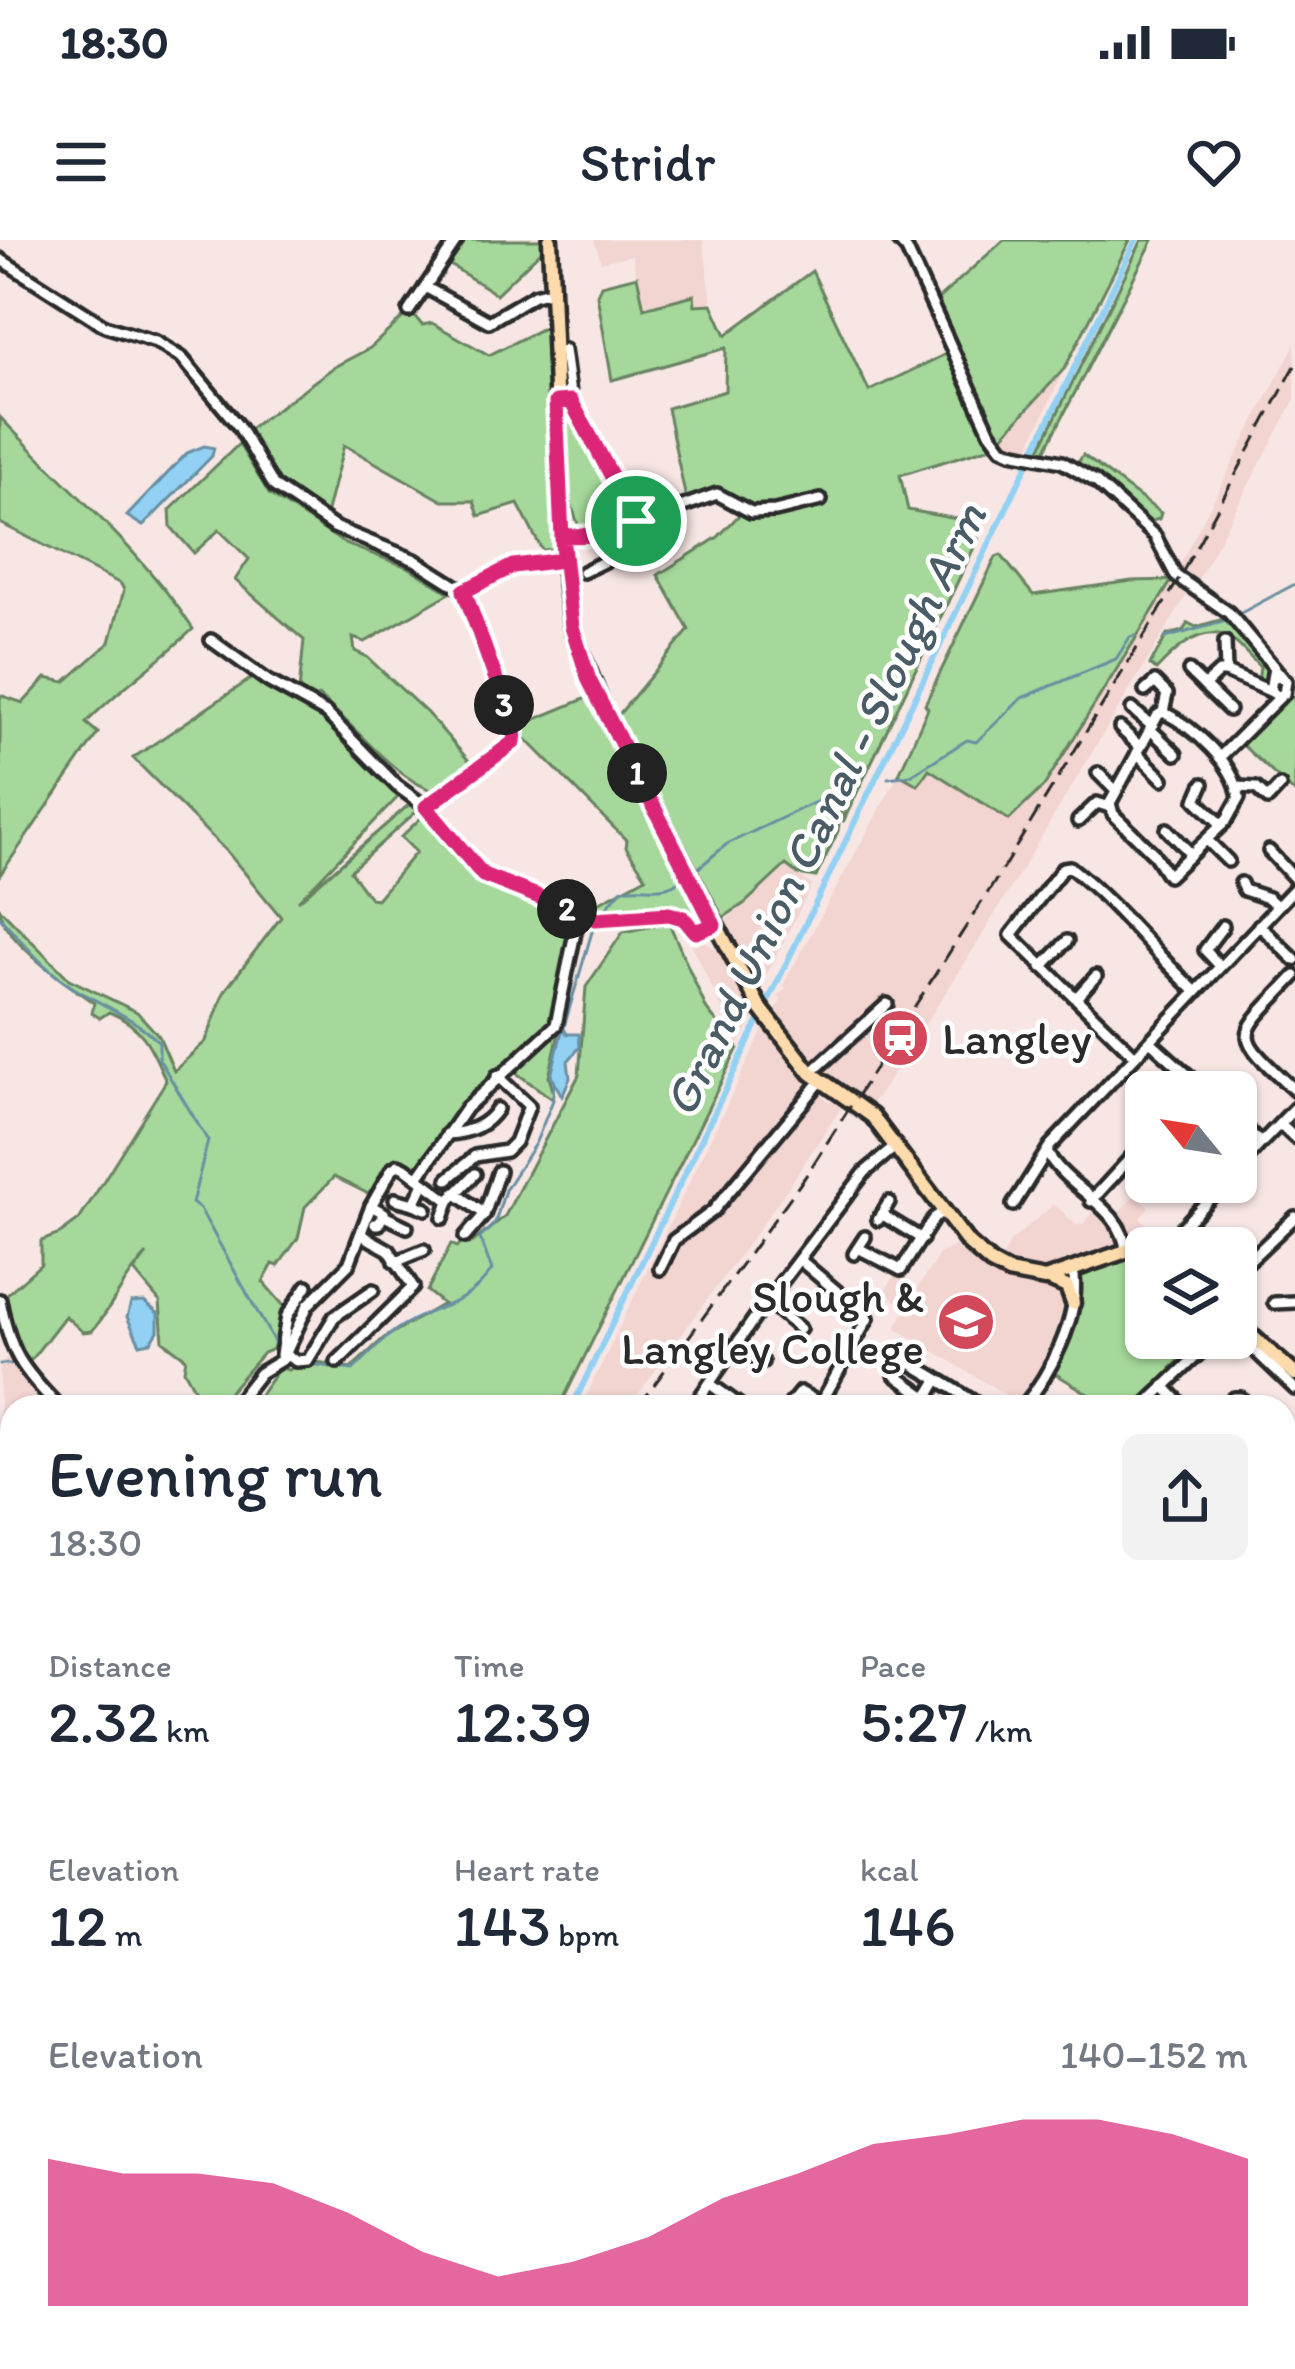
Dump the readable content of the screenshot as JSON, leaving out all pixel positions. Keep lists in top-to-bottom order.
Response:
{
  "water": ["Grand Union Canal - Slough Arm"],
  "places": {
    "station": ["Langley"],
    "school or university": ["Slough & Langley College"]
  },
  "north": "top left",
  "page": {
    "status": "18:30",
    "header": "Stridr",
    "pins": ["3", "1", "2"],
    "heading": ["Evening run", "18:30"],
    "stats": [
      ["Distance", "2.32 km"],
      ["Time", "12:39"],
      ["Pace", "5:27 /km"],
      ["Elevation", "12 m"],
      ["Heart rate", "143 bpm"],
      ["kcal", "146"]
    ],
    "chart": ["Elevation", "140–152 m"]
  }
}
